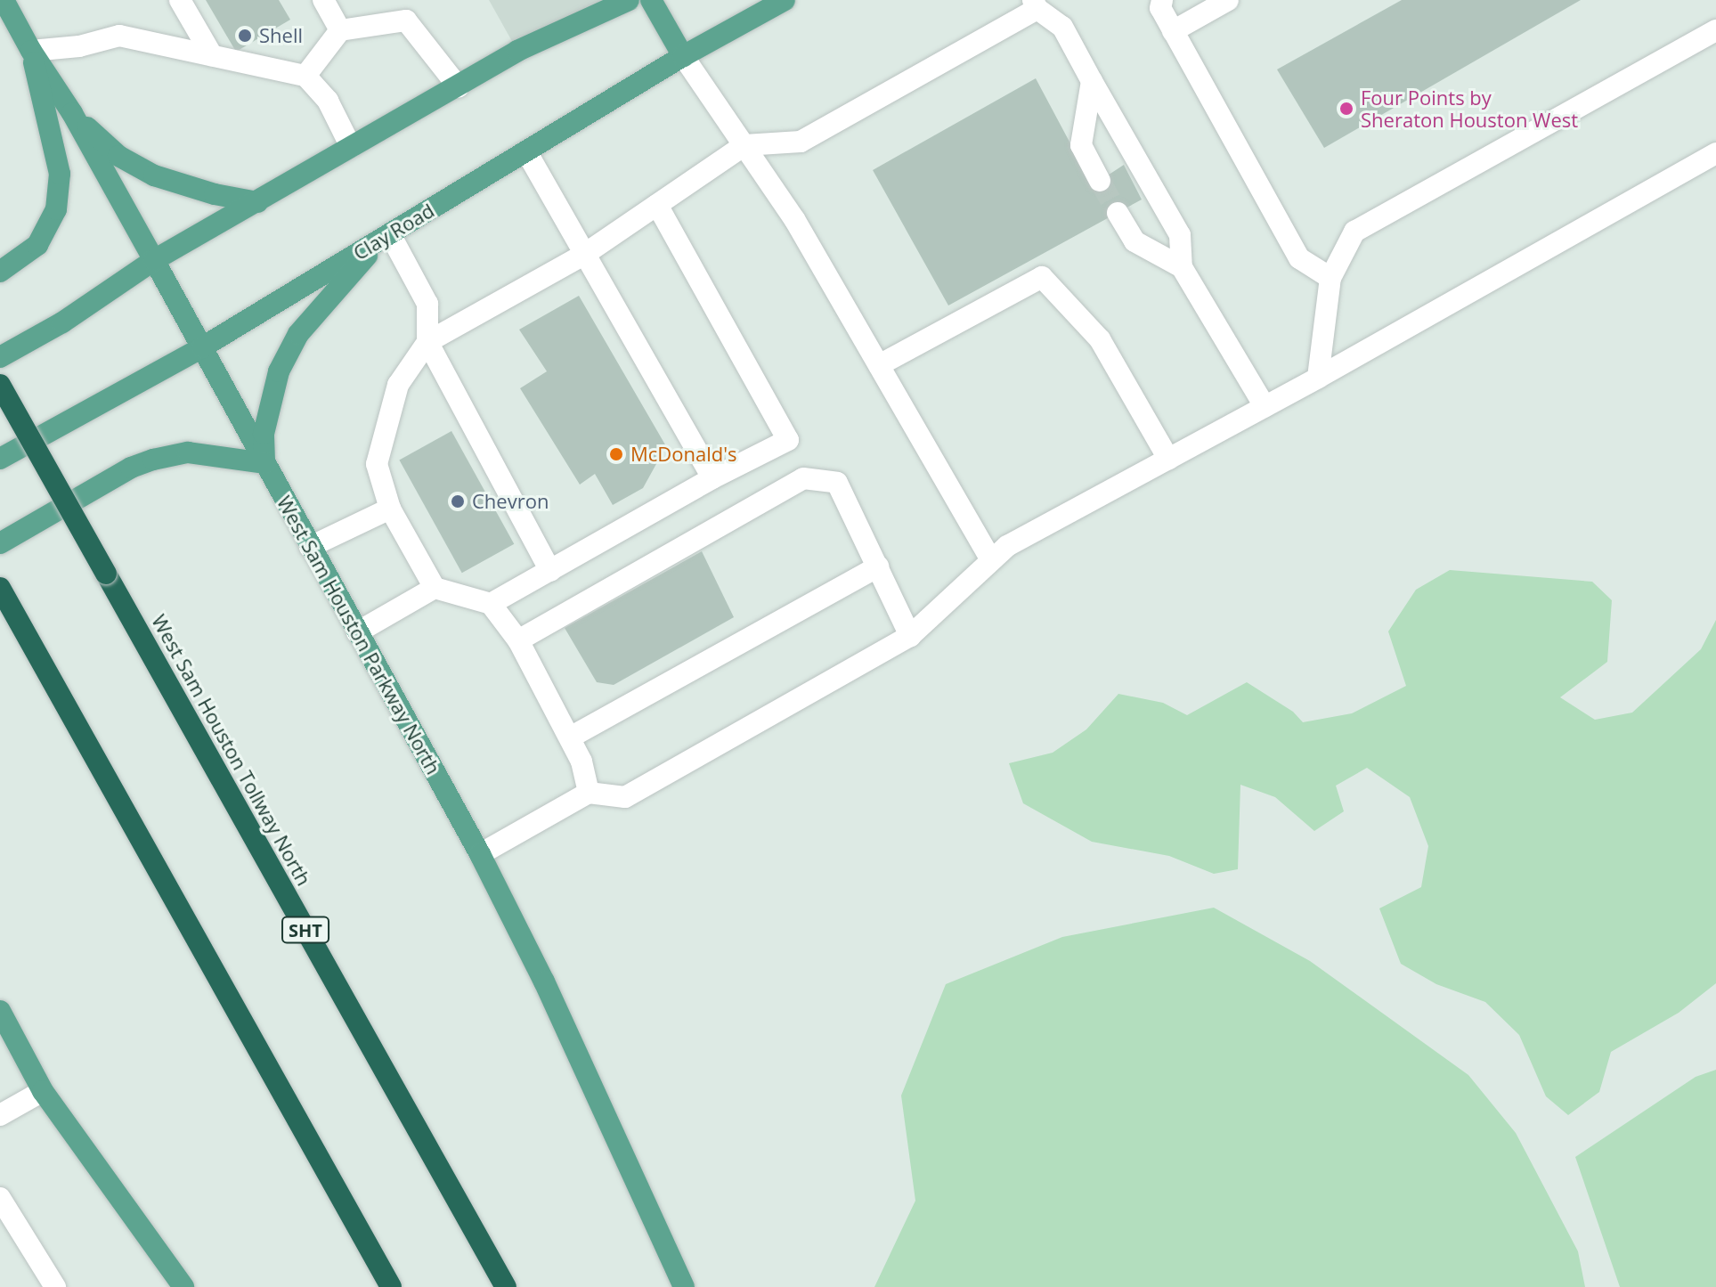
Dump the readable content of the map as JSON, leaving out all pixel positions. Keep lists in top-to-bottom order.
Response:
{
  "streets": {
    "highway": ["West Sam Houston Tollway North", "SHT"],
    "main road": ["Clay Road", "West Sam Houston Parkway North"]
  },
  "crossings": [
    ["Clay Road", "West Sam Houston Parkway North"]
  ],
  "places": [
    "Shell",
    "Four Points by Sheraton Houston West",
    "McDonald's",
    "Chevron"
  ]
}
